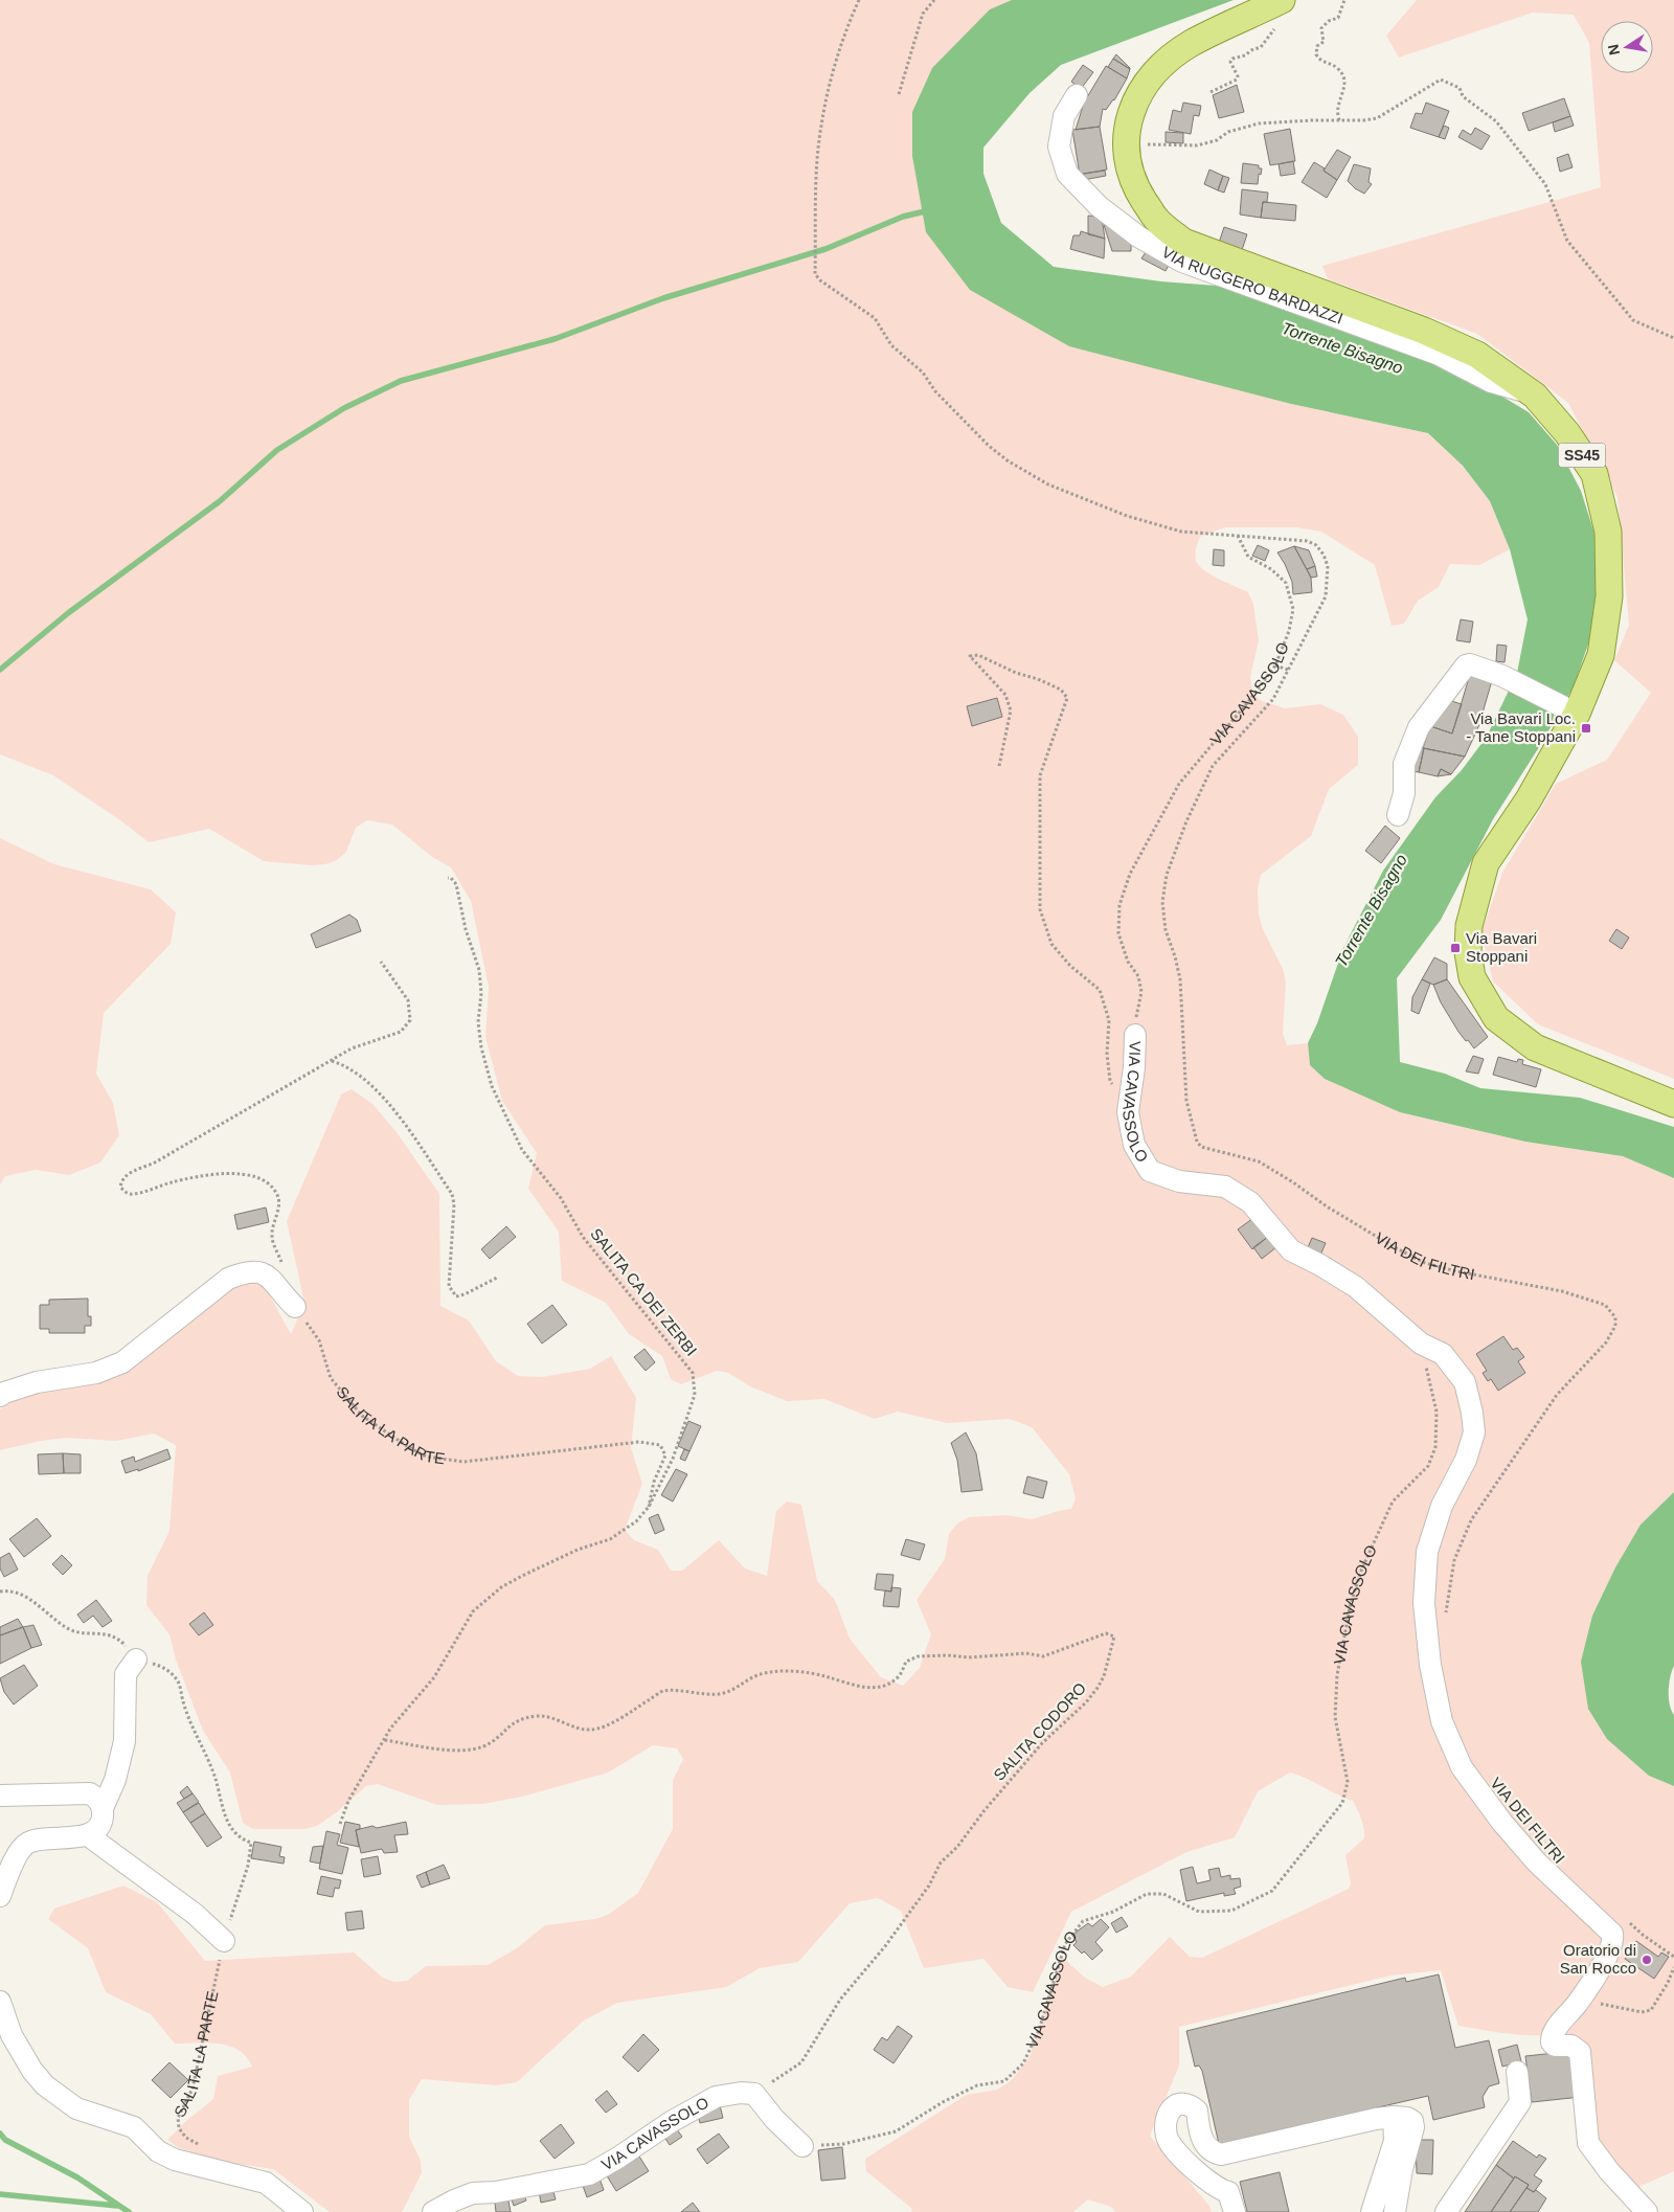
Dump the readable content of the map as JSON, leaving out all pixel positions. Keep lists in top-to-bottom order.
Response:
{
  "streets": {
    "main road": ["SS45"],
    "street": ["VIA RUGGERO BARDAZZI", "VIA CAVASSOLO"],
    "path": [
      "VIA DEI FILTRI",
      "SALITA CA DEI ZERBI",
      "SALITA LA PARTE",
      "SALITA CODORO"
    ]
  },
  "crossings": [
    ["VIA RUGGERO BARDAZZI", "SS45"],
    ["VIA CAVASSOLO", "VIA DEI FILTRI"],
    ["VIA CAVASSOLO", "SALITA CODORO"],
    ["SALITA CA DEI ZERBI", "SALITA LA PARTE"],
    ["SALITA CA DEI ZERBI", "SALITA CODORO"]
  ],
  "water": ["Torrente Bisagno"],
  "places": {
    "transit": ["Via Bavari Loc. - Tane Stoppani", "Via Bavari Stoppani"],
    "other": ["Oratorio di San Rocco"]
  },
  "north": "left"
}
